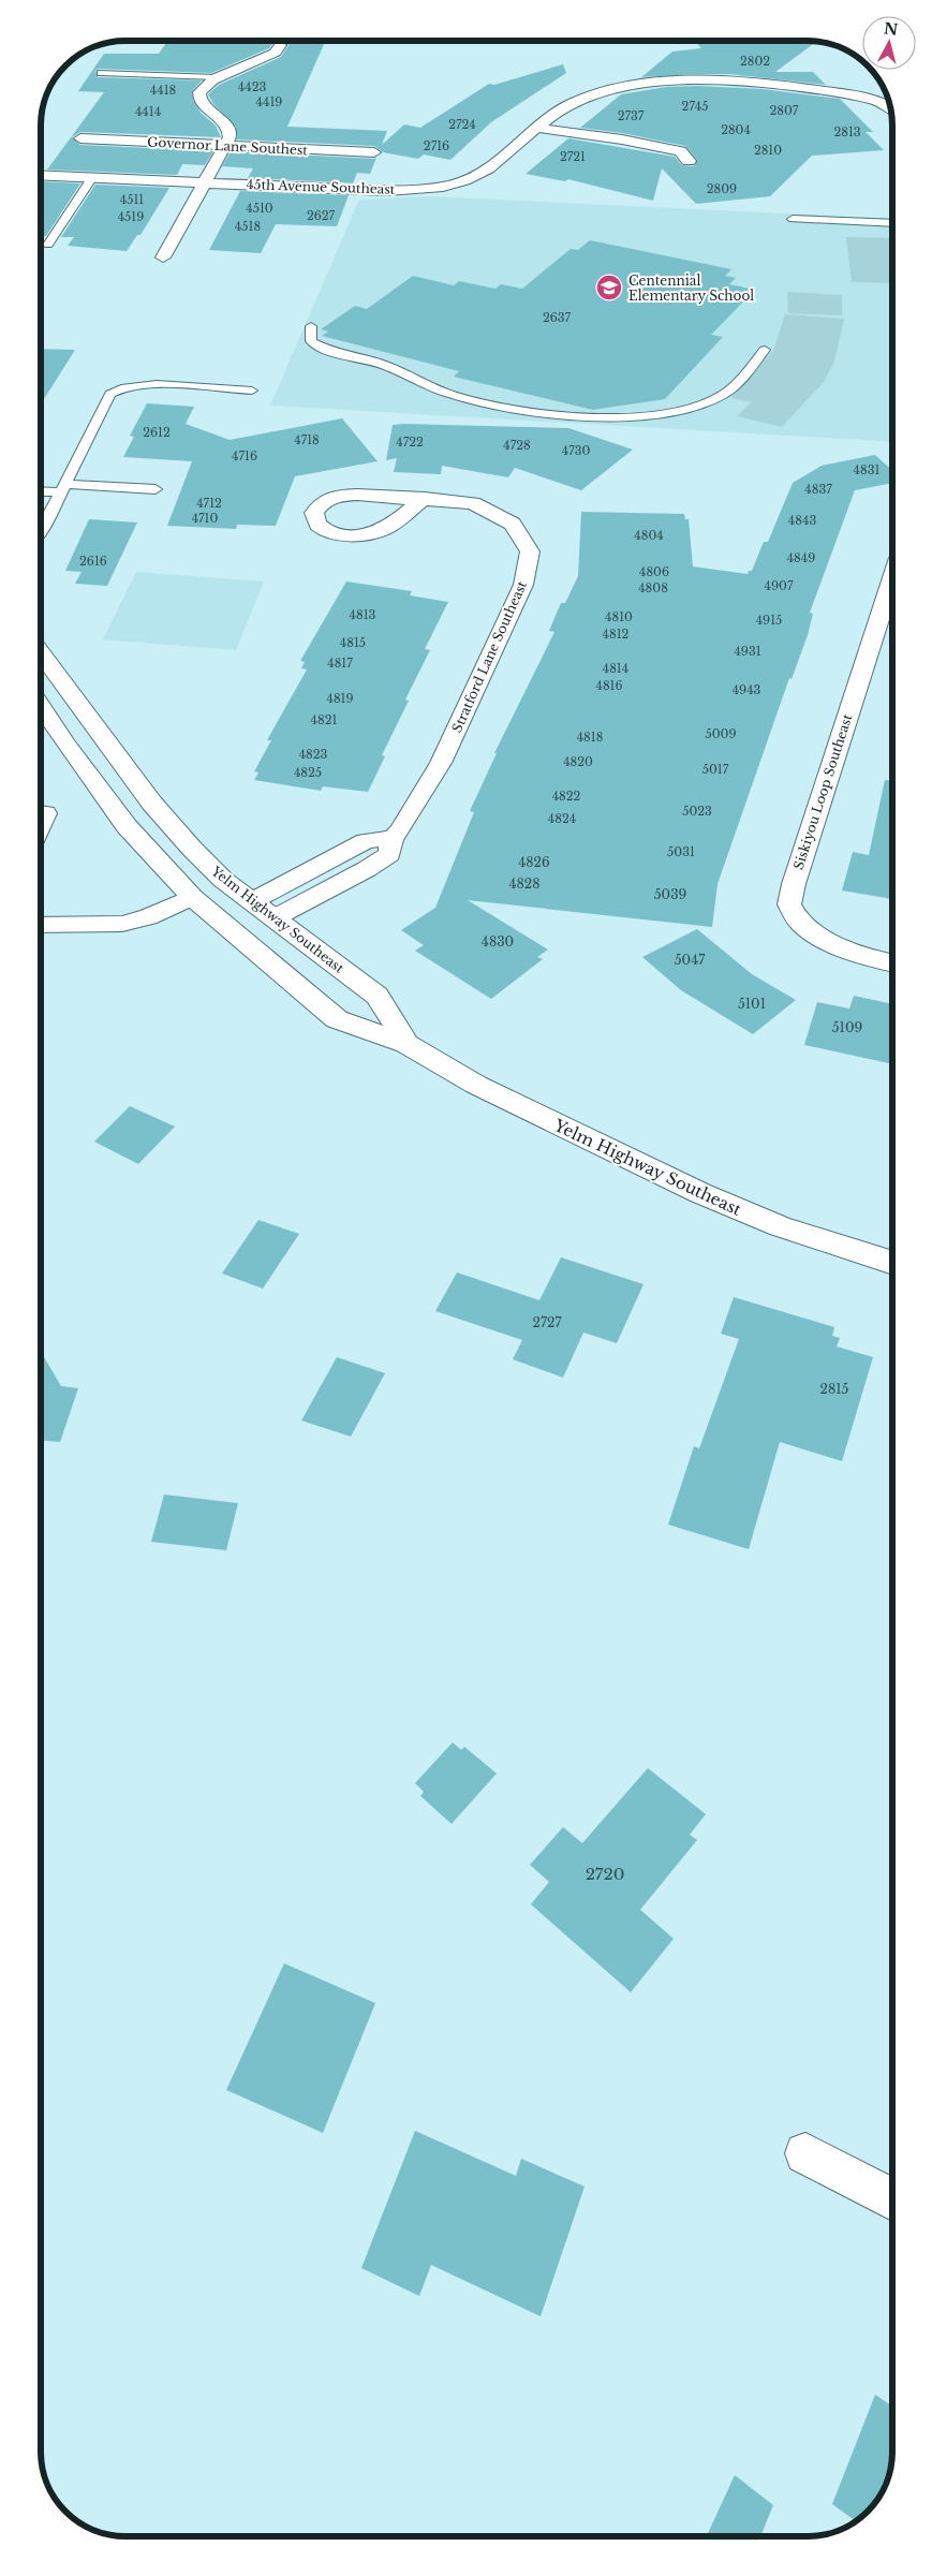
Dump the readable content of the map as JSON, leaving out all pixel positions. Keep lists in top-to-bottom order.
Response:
{
  "streets": {
    "street": [
      "Governor Lane Southest",
      "45th Avenue Southeast",
      "Stratford Lane Southeast",
      "Siskiyou Loop Southeast",
      "Yelm Highway Southeast"
    ]
  },
  "crossings": [
    ["Stratford Lane Southeast", "Yelm Highway Southeast"]
  ],
  "places": {
    "school or university": ["Centennial Elementary School"]
  },
  "house_numbers": [
    "2802",
    "4423",
    "4418",
    "4419",
    "2745",
    "2807",
    "4414",
    "2737",
    "2724",
    "2804",
    "2813",
    "2716",
    "2810",
    "2721",
    "2809",
    "4511",
    "4510",
    "2627",
    "4519",
    "4518",
    "2637",
    "2612",
    "4718",
    "4722",
    "4728",
    "4730",
    "4716",
    "4831",
    "4837",
    "4712",
    "4710",
    "4843",
    "4804",
    "4849",
    "2616",
    "4806",
    "4907",
    "4808",
    "4813",
    "4810",
    "4915",
    "4812",
    "4815",
    "4931",
    "4817",
    "4814",
    "4816",
    "4943",
    "4819",
    "4821",
    "5009",
    "4818",
    "4823",
    "4820",
    "5017",
    "4825",
    "4822",
    "5023",
    "4824",
    "5031",
    "4826",
    "4828",
    "5039",
    "4830",
    "5047",
    "5101",
    "5109",
    "2727",
    "2815",
    "2720"
  ],
  "north": "top"
}
